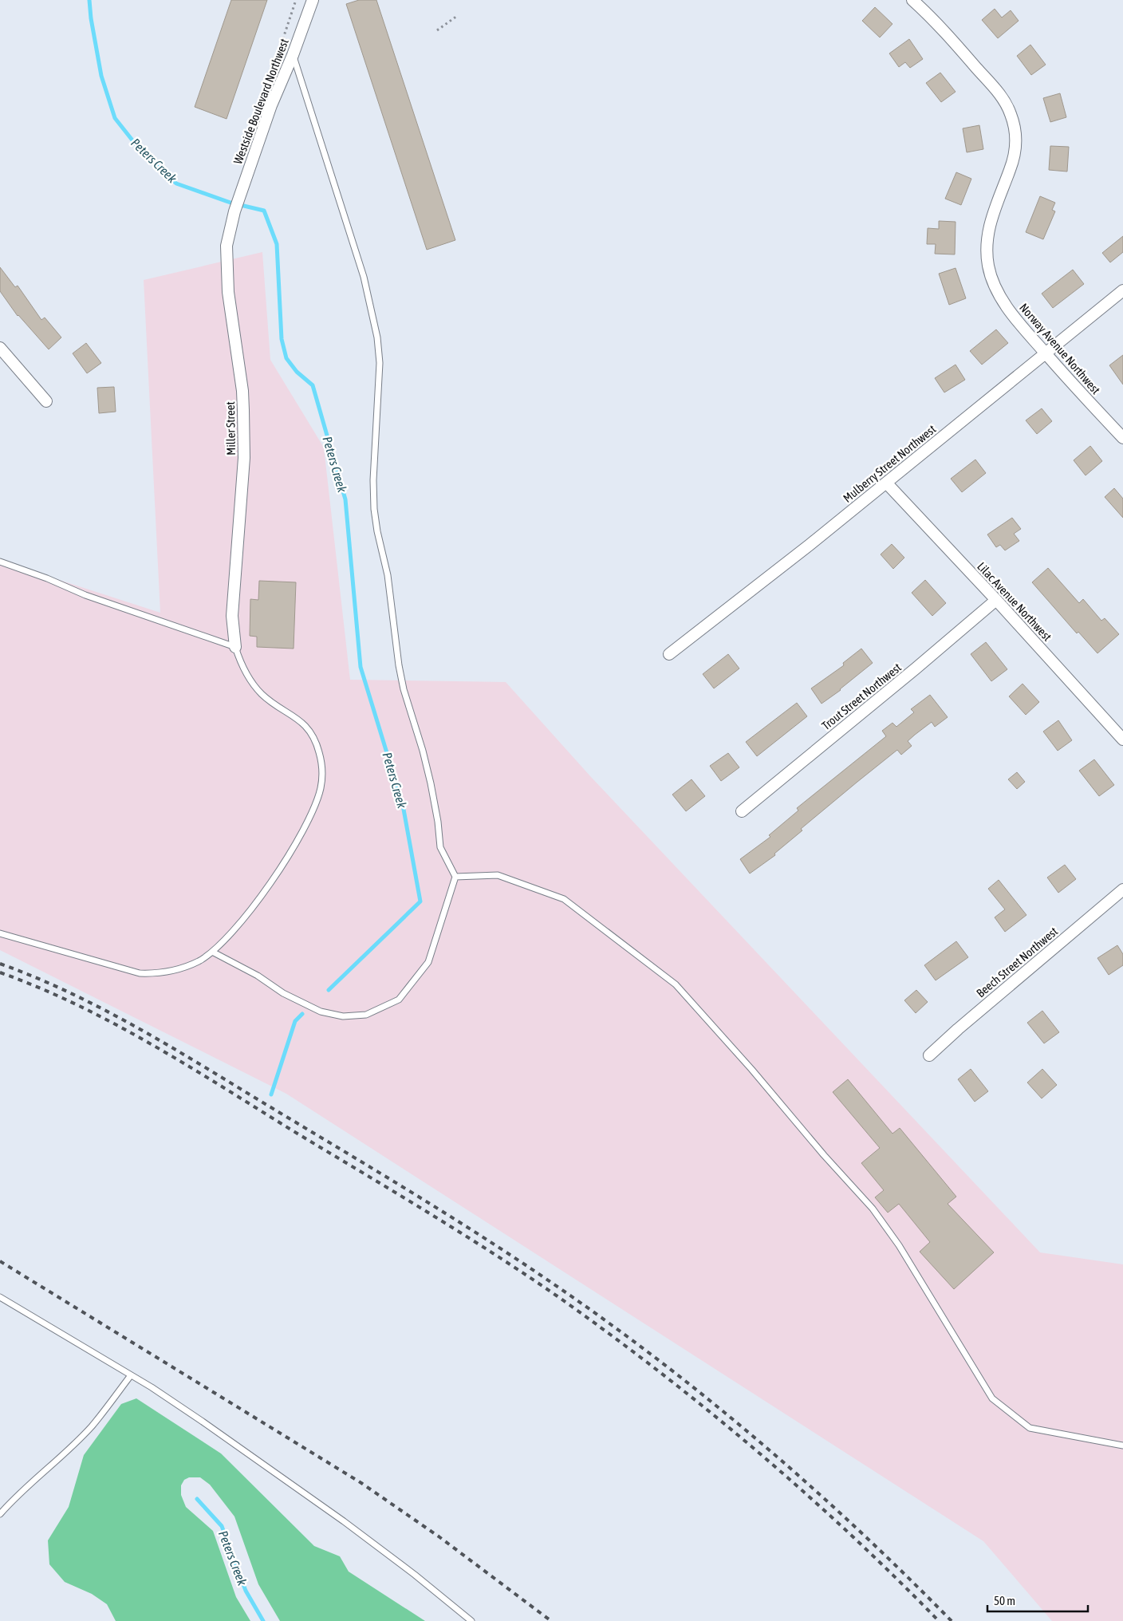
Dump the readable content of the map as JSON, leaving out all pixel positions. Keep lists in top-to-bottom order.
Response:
{
  "streets": {
    "street": [
      "Westside Boulevard Northwest",
      "Norway Avenue Northwest",
      "Miller Street",
      "Mulberry Street Northwest",
      "Lilac Avenue Northwest",
      "Trout Street Northwest",
      "Beech Street Northwest"
    ]
  },
  "crossings": [
    ["Westside Boulevard Northwest", "Miller Street"],
    ["Norway Avenue Northwest", "Mulberry Street Northwest"],
    ["Mulberry Street Northwest", "Lilac Avenue Northwest"],
    ["Lilac Avenue Northwest", "Trout Street Northwest"]
  ],
  "water": ["Peters Creek"],
  "scale_bar": "50 m"
}
